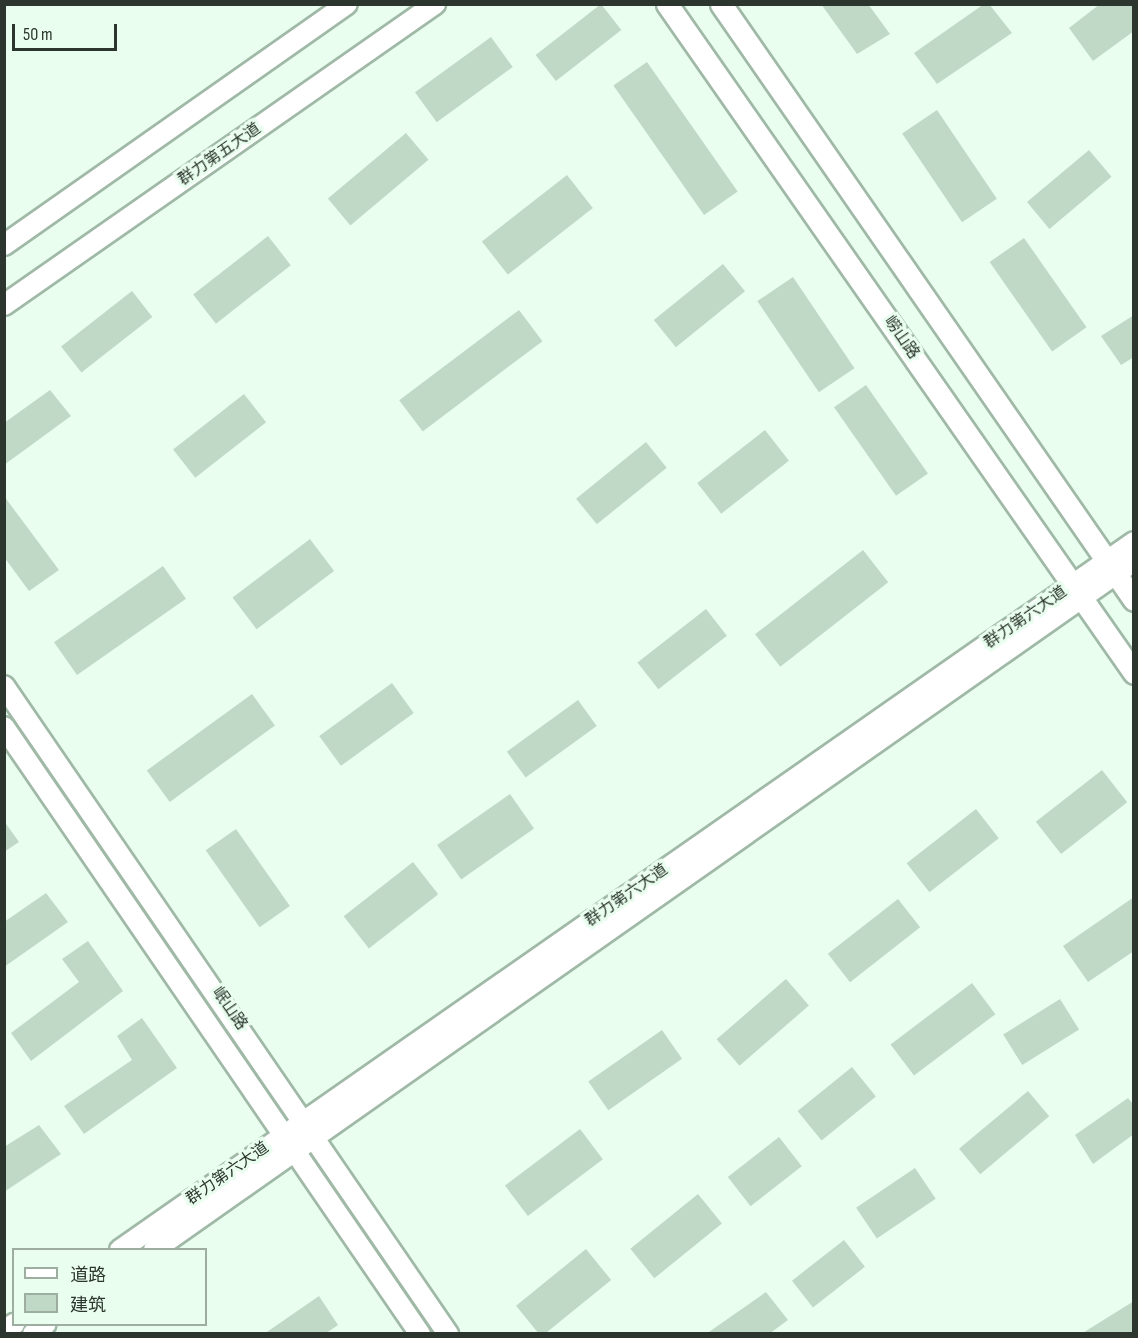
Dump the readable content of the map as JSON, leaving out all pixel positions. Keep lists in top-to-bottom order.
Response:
{
  "streets": {
    "main road": [
      "群力第五大道",
      "崂山路",
      "群力第六大道",
      "岷山路"
    ]
  },
  "crossings": [
    ["崂山路", "群力第六大道"],
    ["群力第六大道", "岷山路"]
  ],
  "legend": ["道路", "建筑"],
  "scale_bar": "50 m"
}
